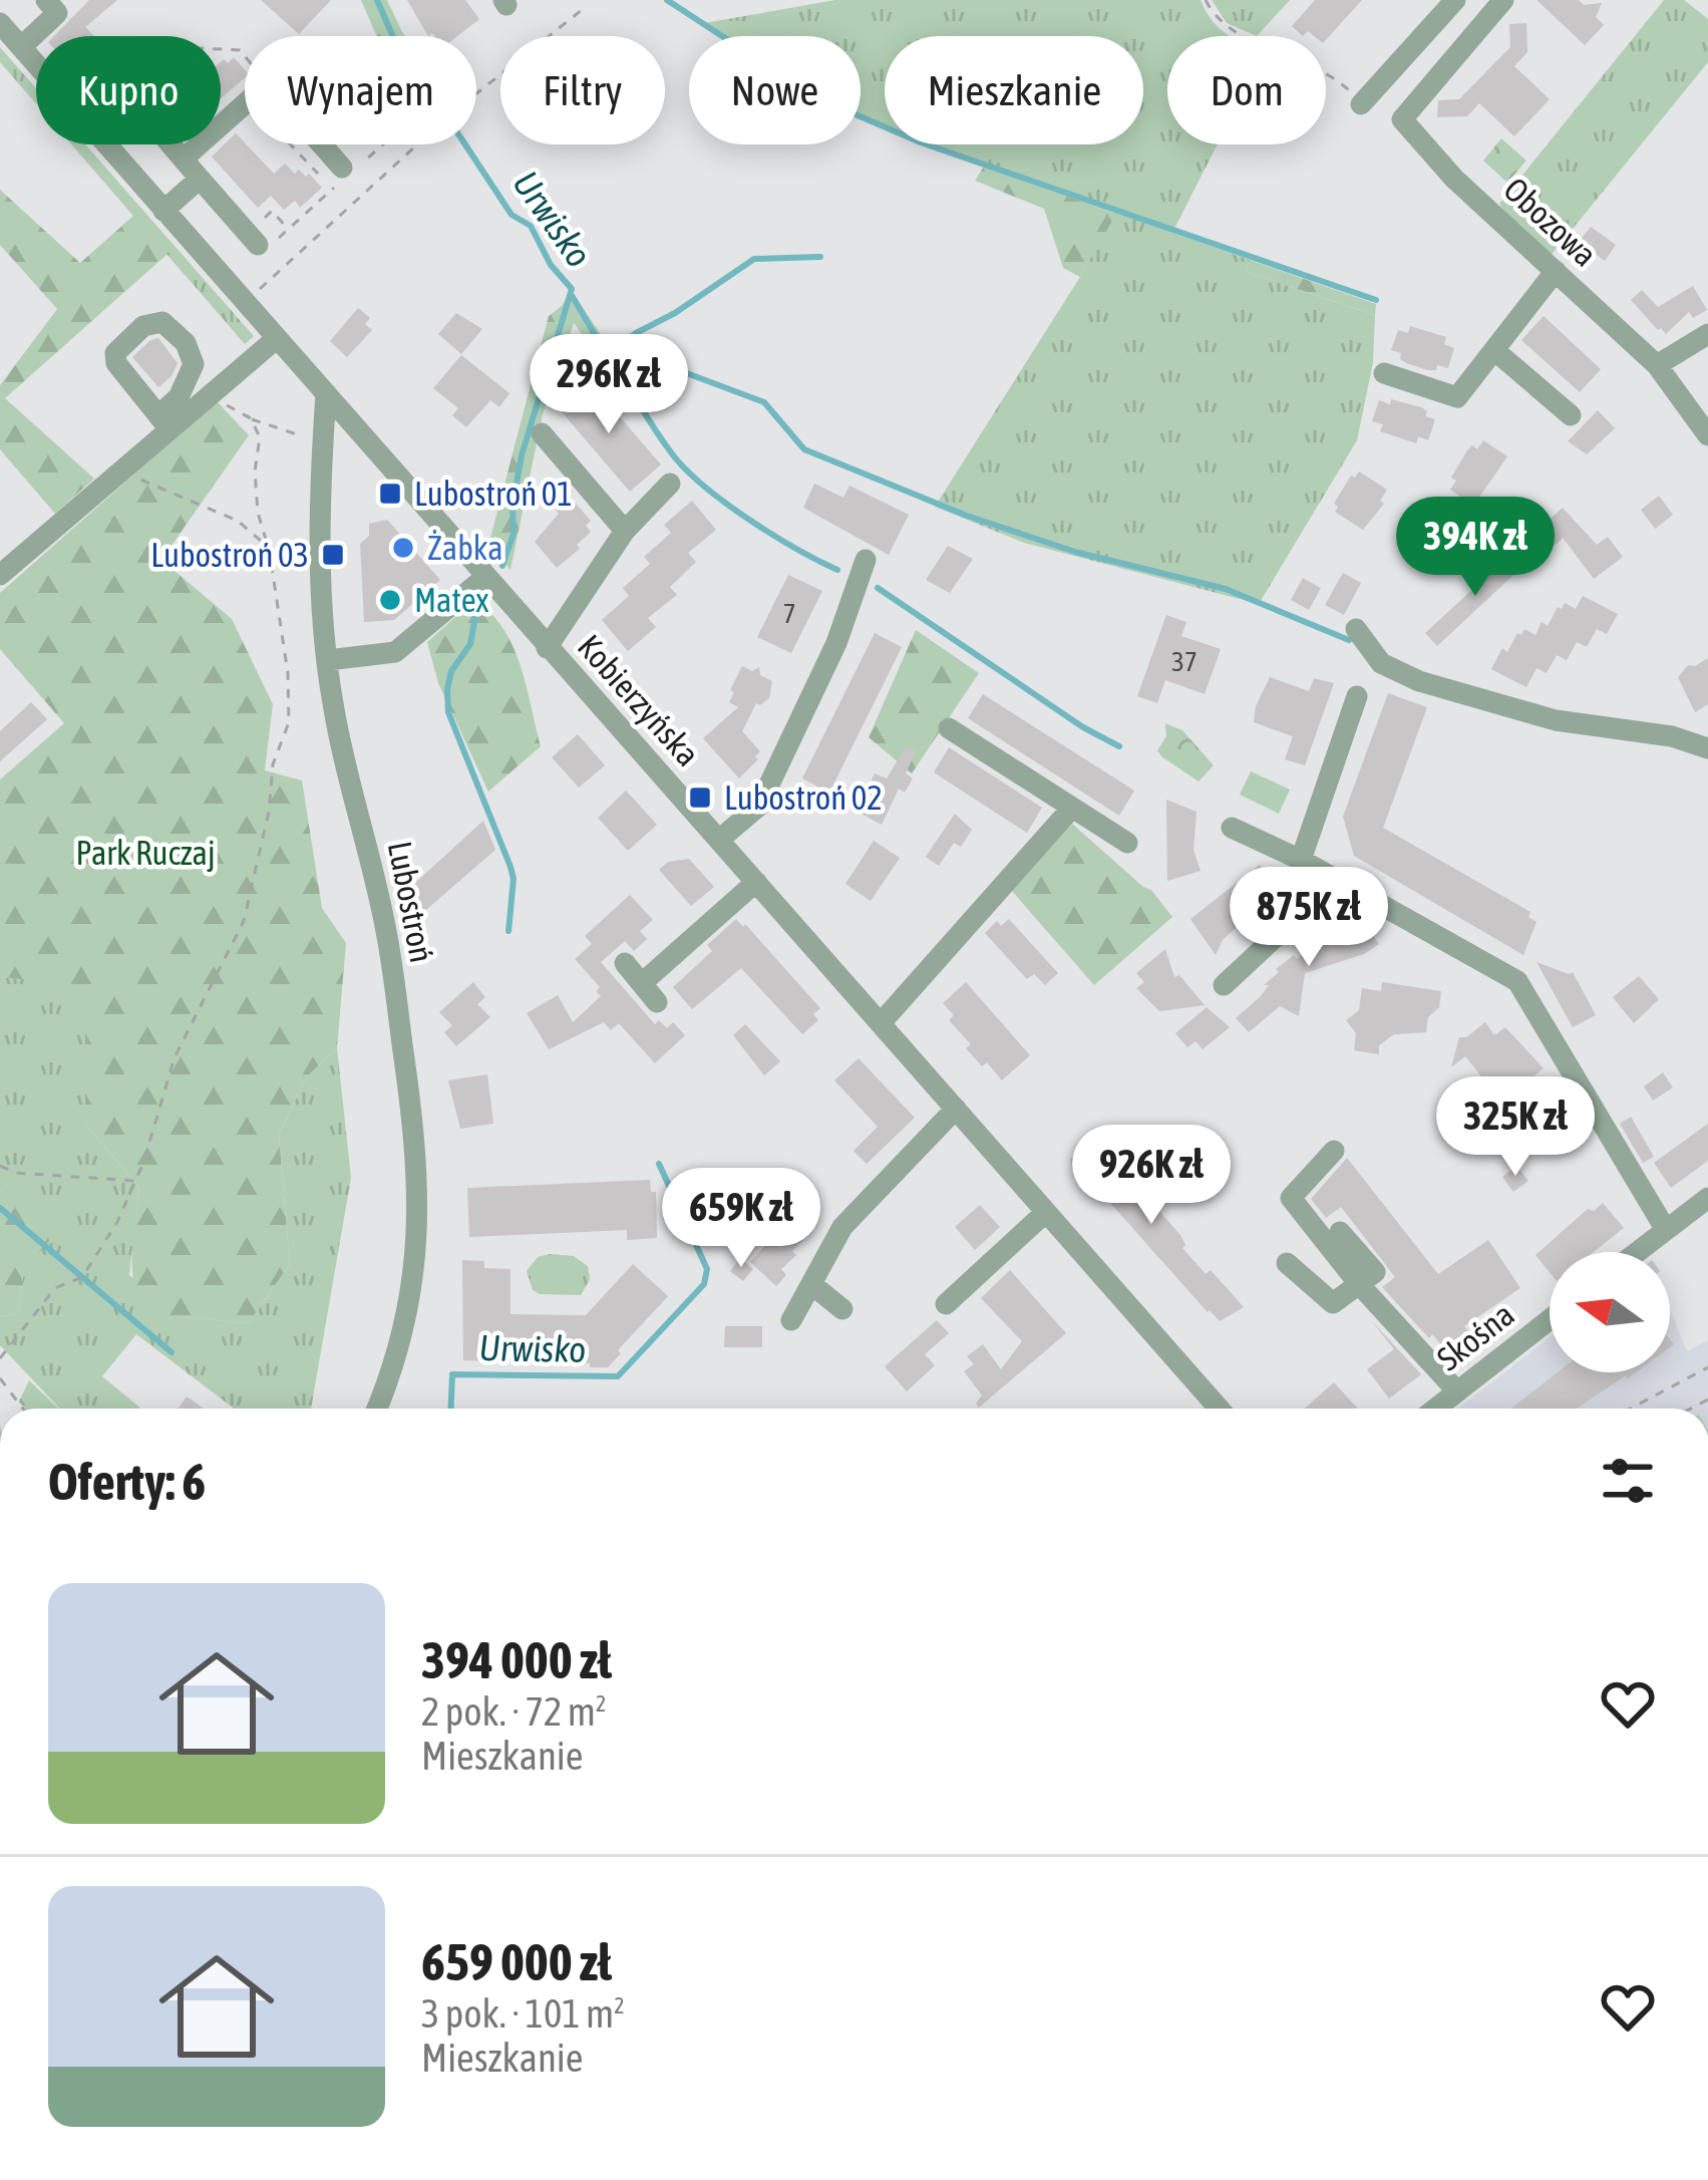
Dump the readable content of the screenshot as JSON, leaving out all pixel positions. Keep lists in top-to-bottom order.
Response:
{
  "streets": {
    "street": [
      "Obozowa",
      "Kobierzyńska",
      "Lubostroń",
      "Skośna"
    ]
  },
  "crossings": [
    ["Kobierzyńska", "Lubostroń"]
  ],
  "water": ["Urwisko"],
  "parks": ["Park Ruczaj"],
  "places": {
    "transit": ["Lubostroń 01", "Lubostroń 03", "Lubostroń 02"],
    "other": ["Żabka", "Matex"]
  },
  "house_numbers": ["7", "37"],
  "north": "left",
  "page": {
    "chip": [
      "Kupno",
      "Wynajem",
      "Filtry",
      "Nowe",
      "Mieszkanie",
      "Dom"
    ],
    "price": [
      "296K zł",
      "394K zł",
      "875K zł",
      "325K zł",
      "926K zł",
      "659K zł"
    ],
    "heading": "Oferty: 6",
    "list": [
      {
        "name": "394 000 zł",
        "note": "2 pok. · 72 m² · Mieszkanie"
      },
      {
        "name": "659 000 zł",
        "note": "3 pok. · 101 m² · Mieszkanie"
      }
    ]
  }
}
